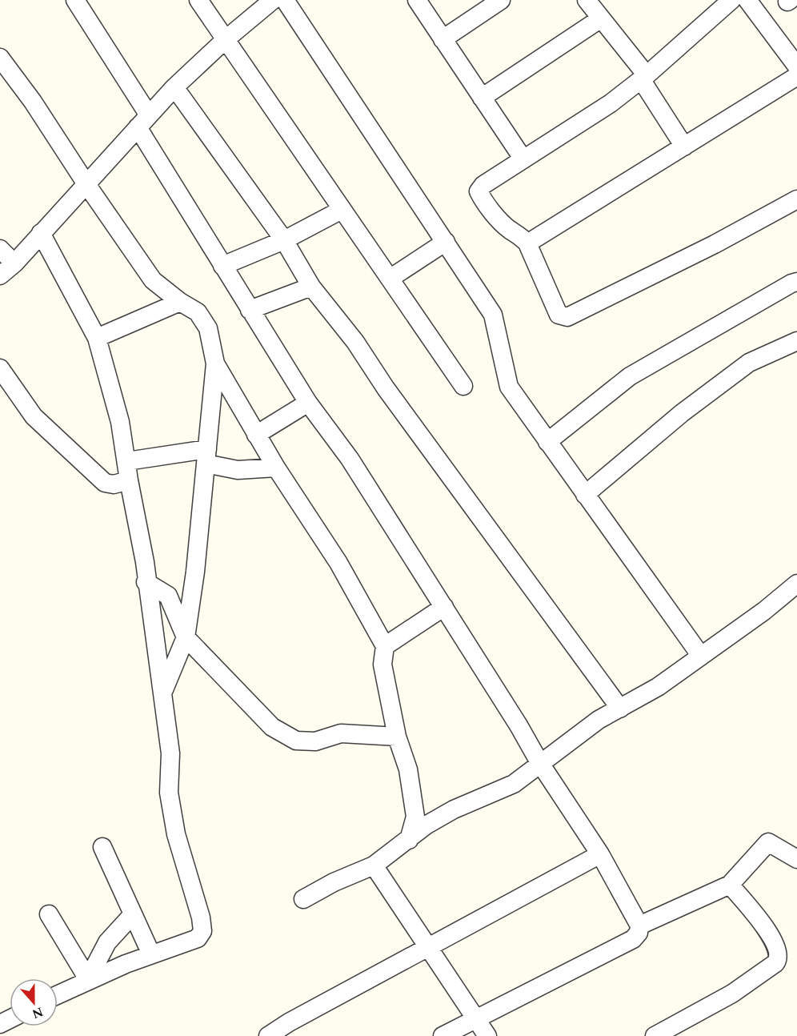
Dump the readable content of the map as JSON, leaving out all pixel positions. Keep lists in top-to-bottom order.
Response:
{
  "north": "bottom"
}
